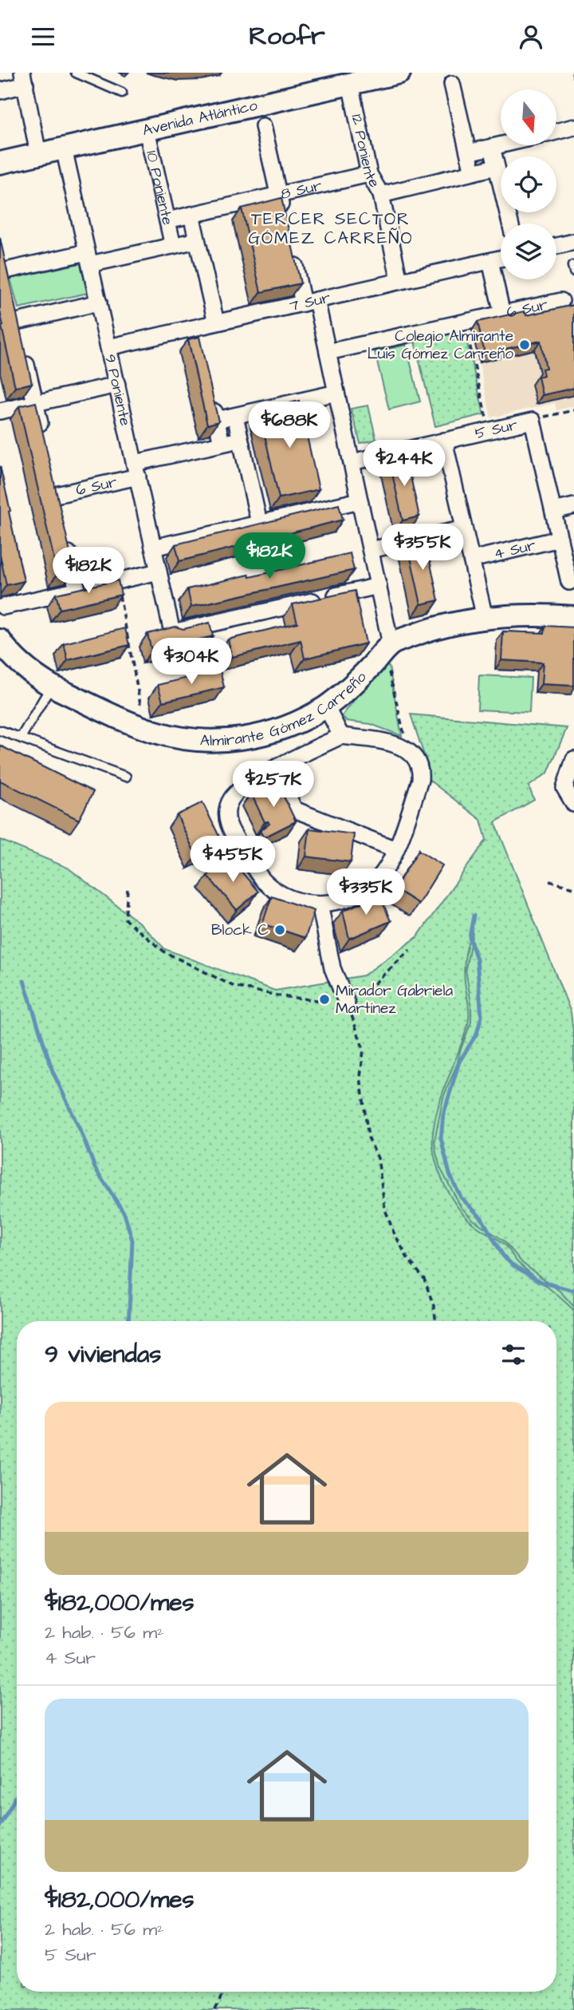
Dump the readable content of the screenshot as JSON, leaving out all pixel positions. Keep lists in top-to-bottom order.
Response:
{
  "streets": {
    "street": [
      "Avenida Atlántico",
      "12 Poniente",
      "10 Poniente",
      "8 Sur",
      "7 Sur",
      "6 Sur",
      "9 Poniente",
      "5 Sur",
      "4 Sur",
      "Almirante Gómez Carreño"
    ]
  },
  "crossings": [
    ["Avenida Atlántico", "12 Poniente"],
    ["Avenida Atlántico", "10 Poniente"],
    ["Avenida Atlántico", "9 Poniente"],
    ["12 Poniente", "8 Sur"],
    ["12 Poniente", "7 Sur"],
    ["10 Poniente", "8 Sur"],
    ["10 Poniente", "7 Sur"],
    ["7 Sur", "9 Poniente"],
    ["6 Sur", "9 Poniente"]
  ],
  "districts": ["TERCER SECTOR GÓMEZ CARREÑO"],
  "places": ["Colegio Almirante Luis Gómez Carreño", "Block C", "Mirador Gabriela Martínez"],
  "north": "bottom",
  "page": {
    "header": "Roofr",
    "price": [
      "$688K",
      "$244K",
      "$355K",
      "$182K",
      "$182K",
      "$304K",
      "$257K",
      "$455K",
      "$335K"
    ],
    "heading": "9 viviendas",
    "list": [
      {
        "name": "$182,000/mes",
        "note": "2 hab. · 56 m² · 4 Sur"
      },
      {
        "name": "$182,000/mes",
        "note": "2 hab. · 56 m² · 5 Sur"
      }
    ]
  }
}
